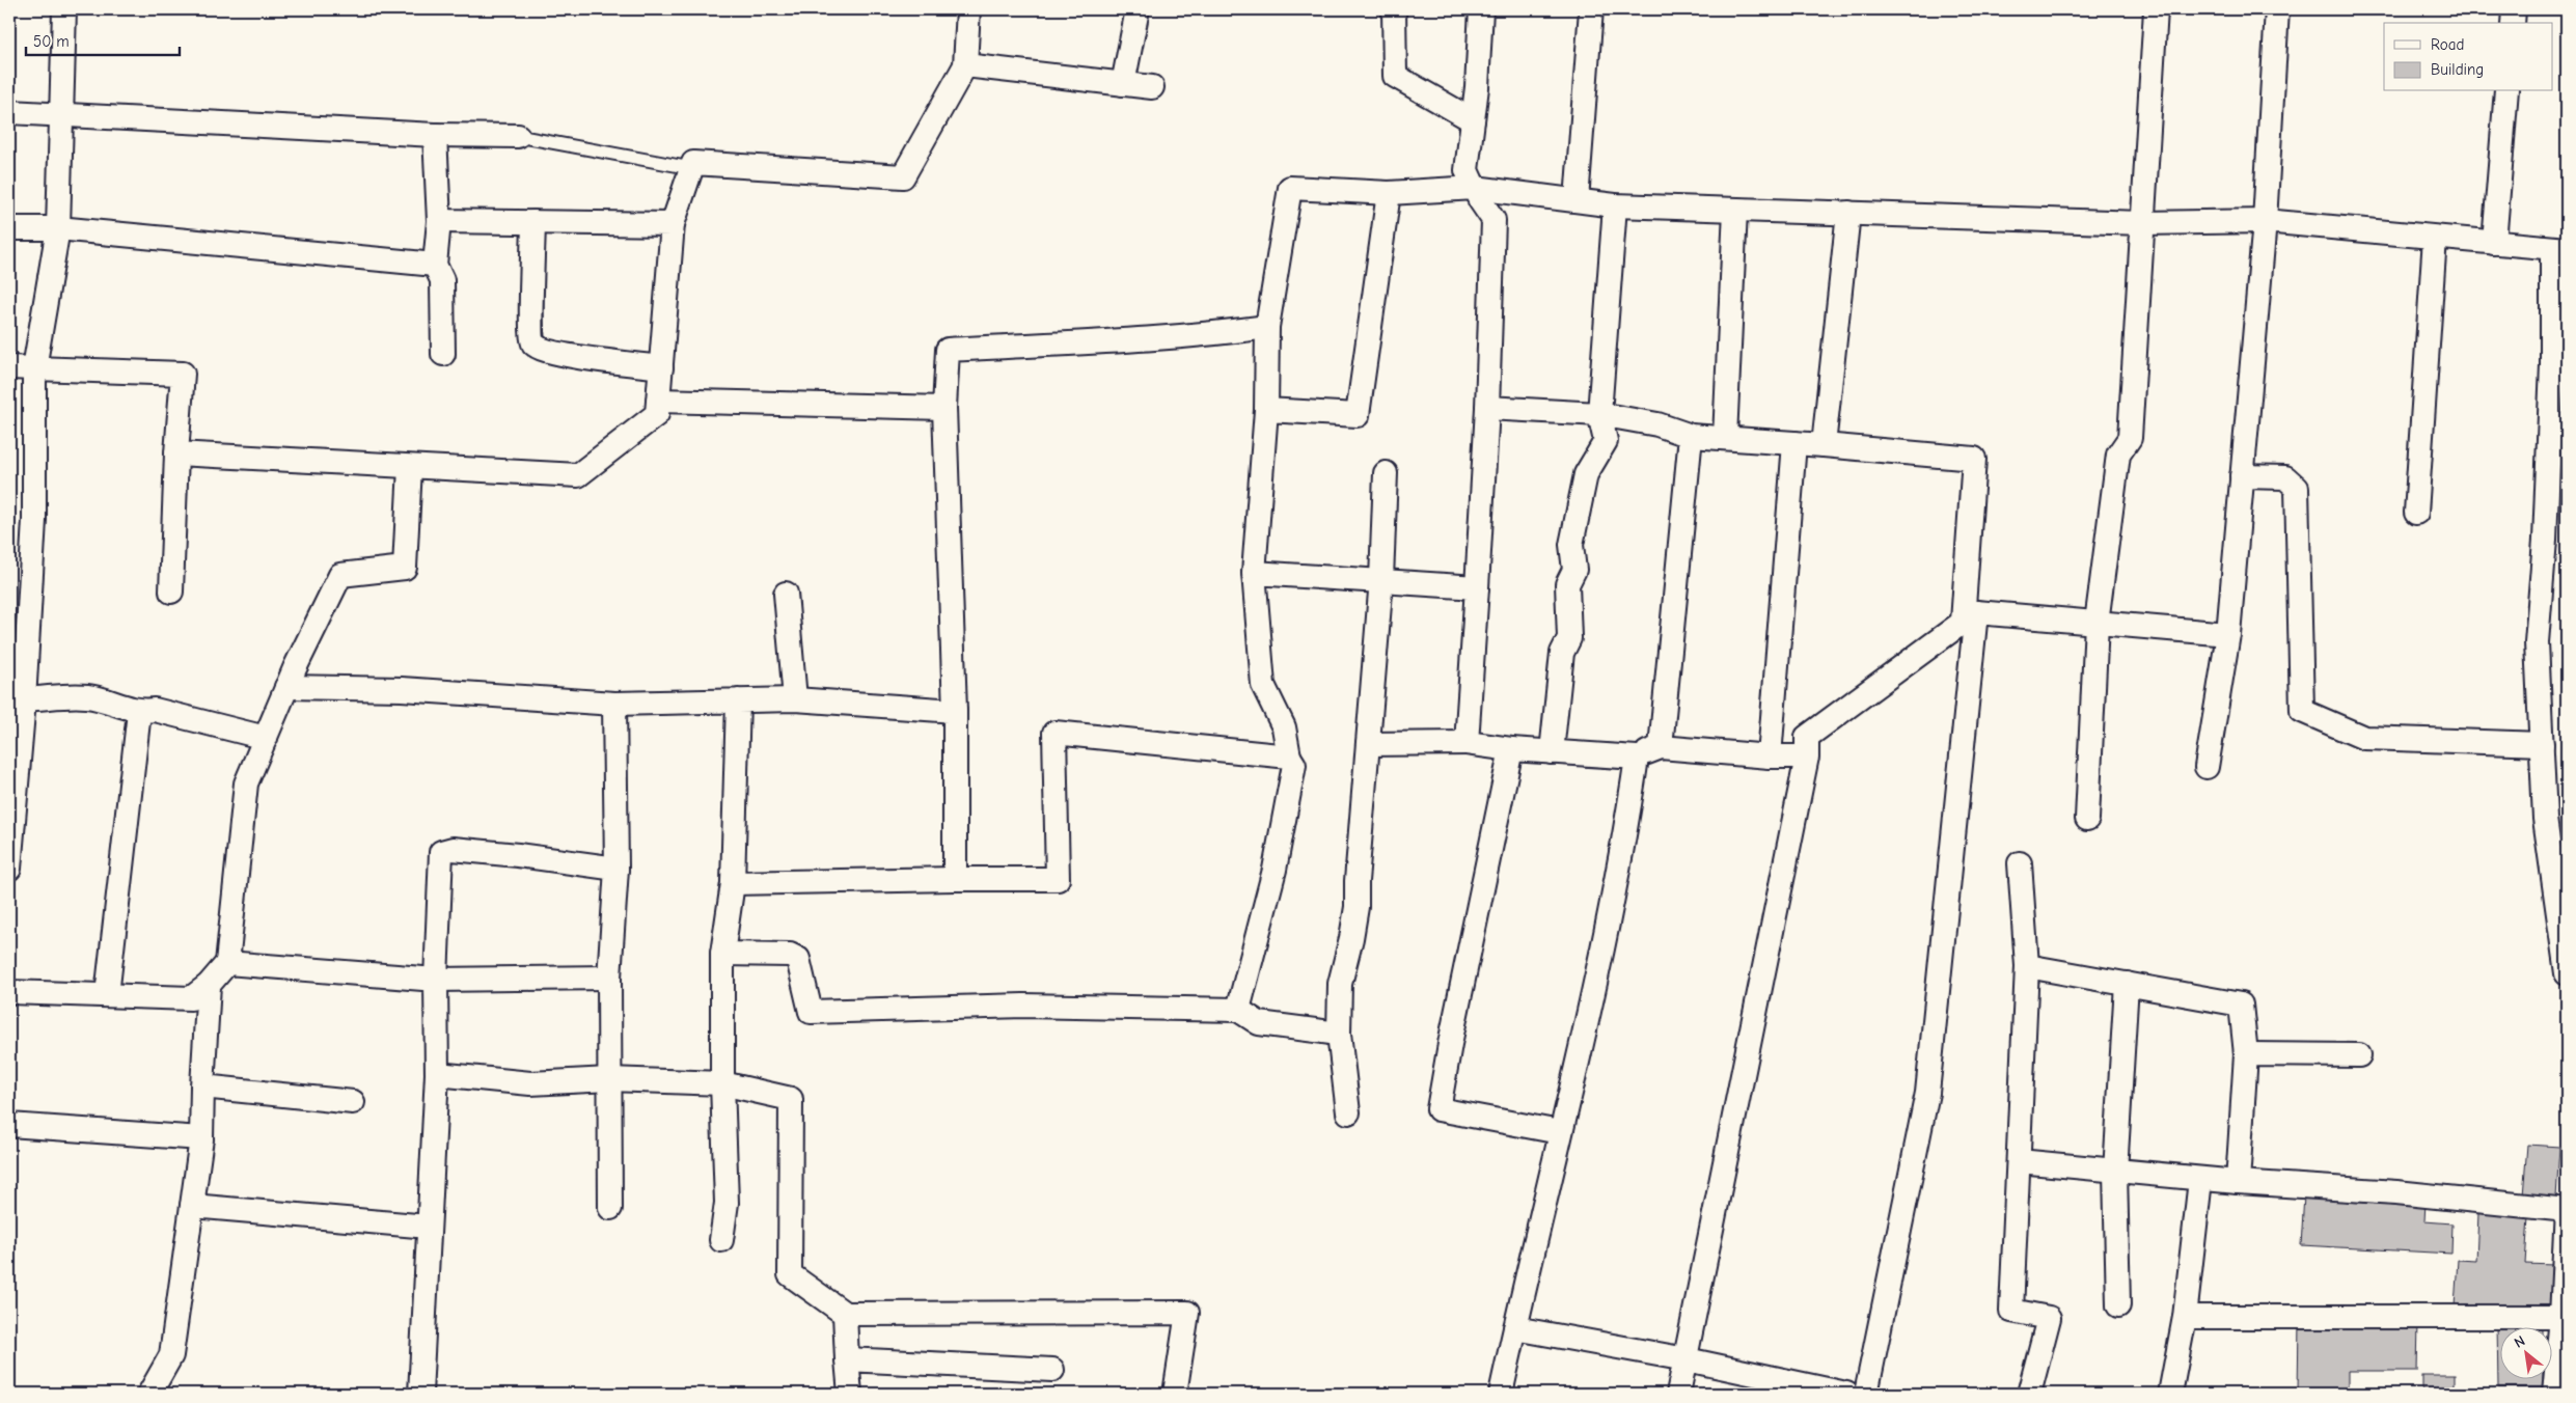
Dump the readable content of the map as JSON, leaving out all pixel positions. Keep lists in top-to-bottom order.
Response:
{
  "legend": ["Road", "Building"],
  "scale_bar": "50 m",
  "north": "top left"
}
